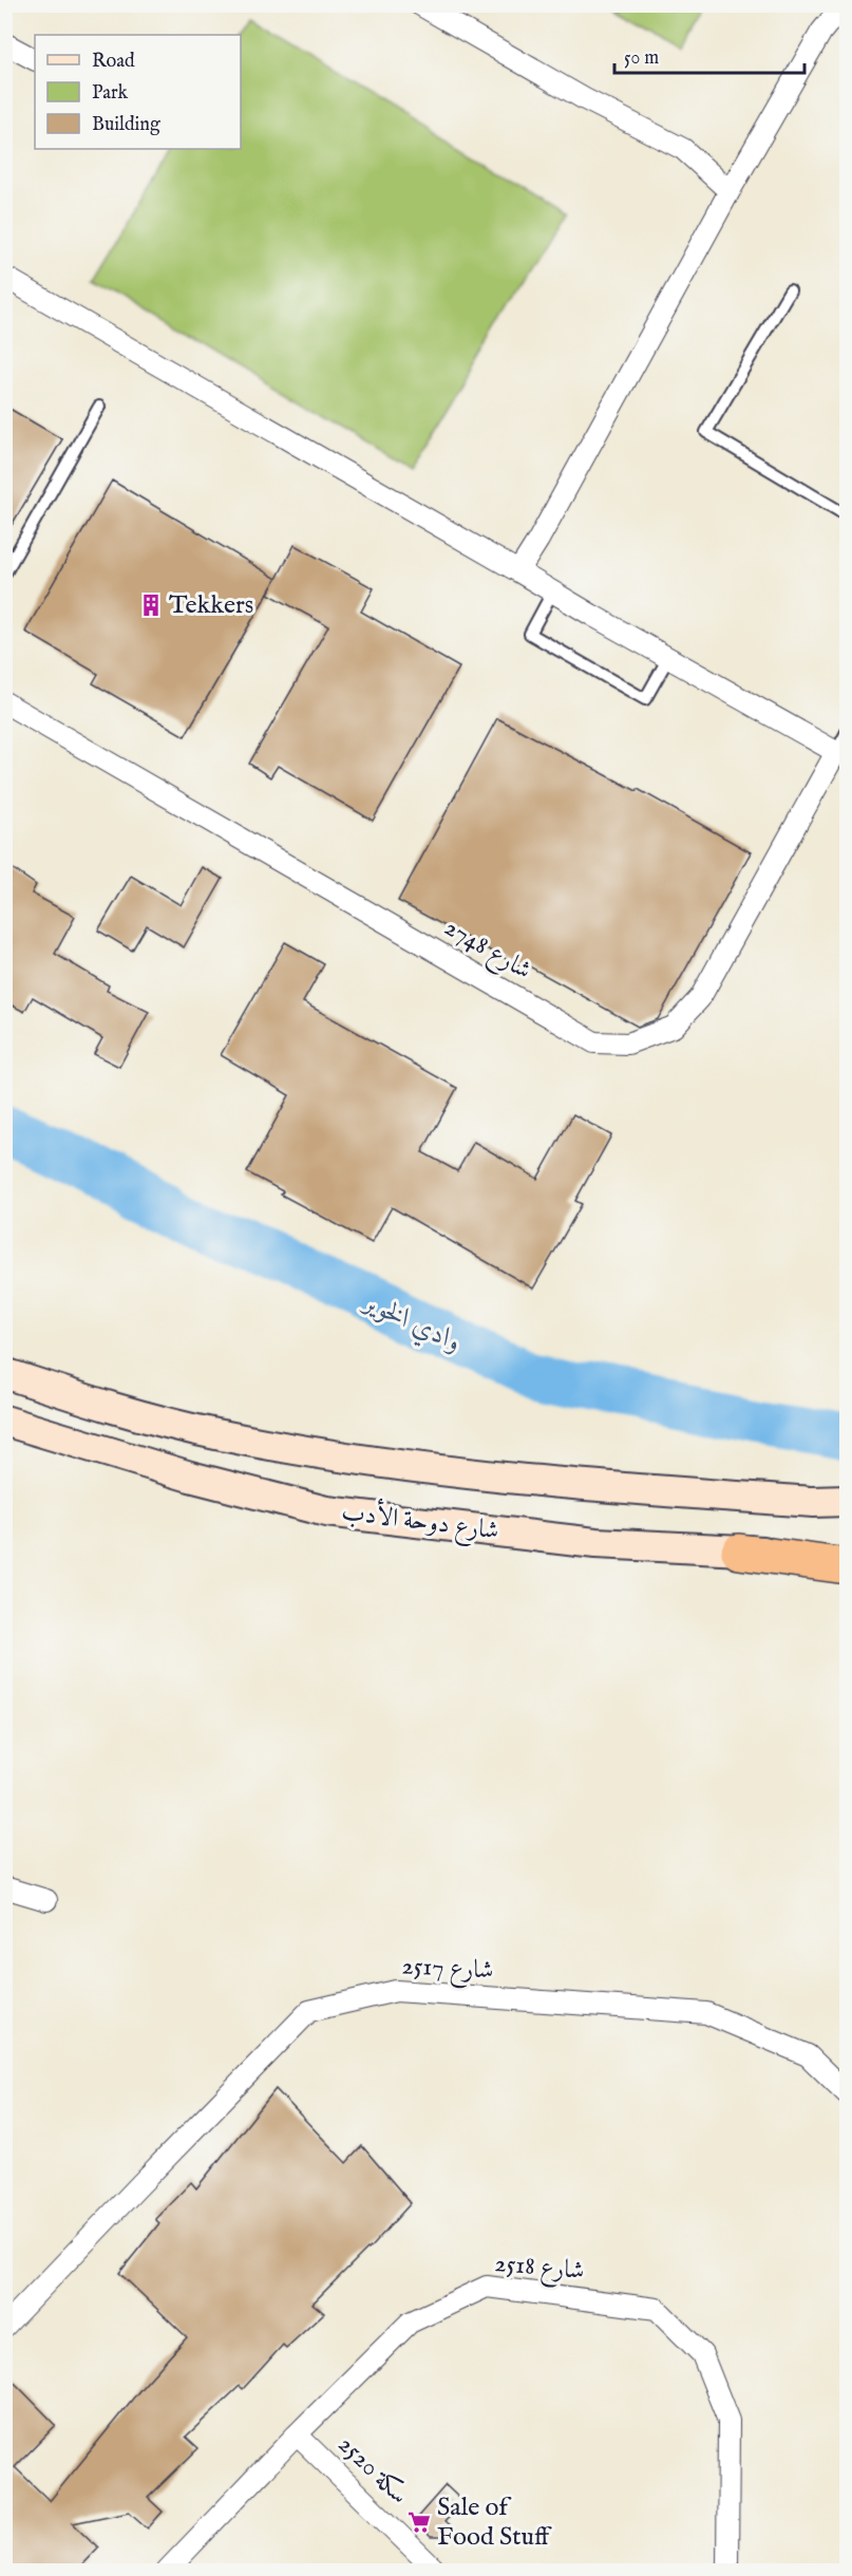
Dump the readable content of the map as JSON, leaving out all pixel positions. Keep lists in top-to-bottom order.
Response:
{
  "streets": {
    "main road": ["شارع دوحة الأدب"],
    "street": [
      "شارع 2748",
      "2517 شارع",
      "2518 شارع",
      "سكة 2520"
    ]
  },
  "crossings": [
    ["2518 شارع", "سكة 2520"]
  ],
  "water": ["وادي الخوير"],
  "places": {
    "building": ["Tekkers"],
    "supermarket": ["Sale of Food Stuff"]
  },
  "legend": ["Road", "Park", "Building"],
  "scale_bar": "50 m"
}
